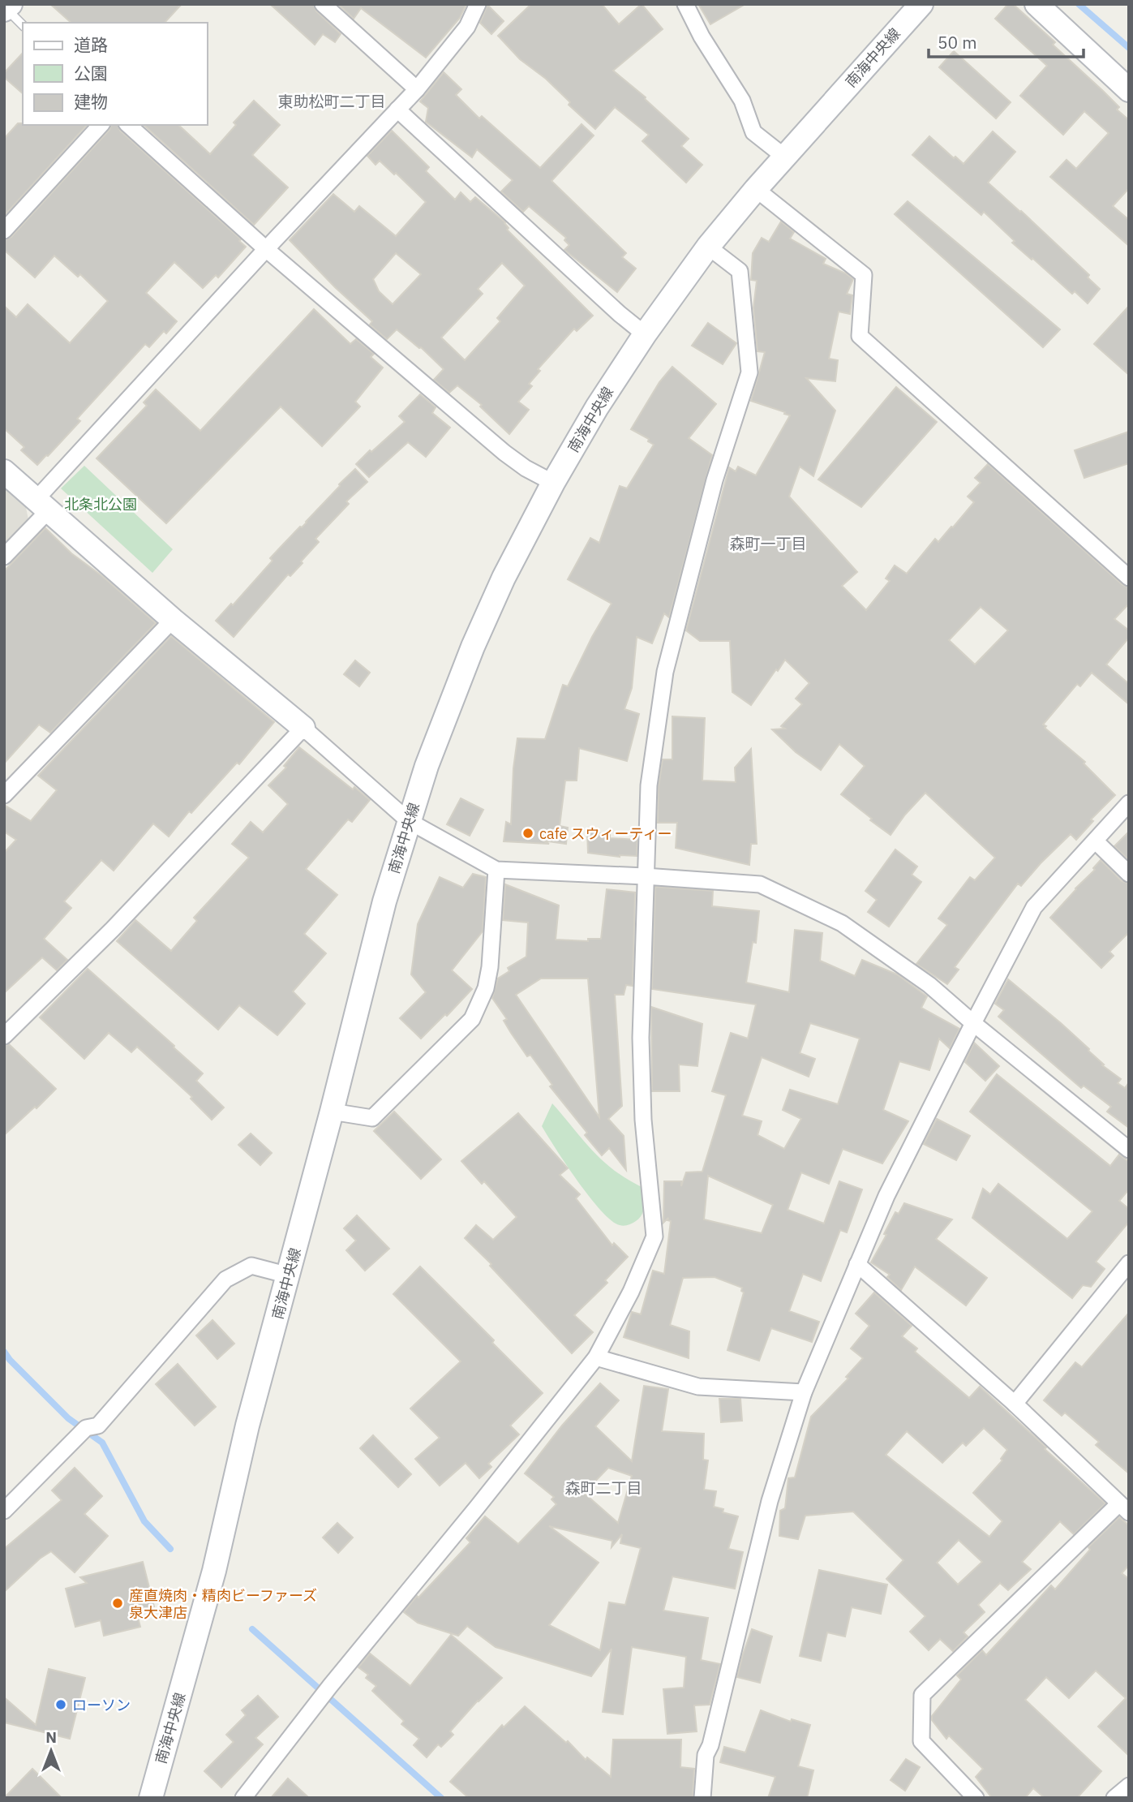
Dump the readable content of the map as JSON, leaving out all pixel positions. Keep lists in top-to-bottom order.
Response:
{
  "streets": {
    "street": ["南海中央線"]
  },
  "districts": ["東助松町二丁目", "森町一丁目", "森町二丁目"],
  "parks": ["北条北公園"],
  "places": ["cafe スウィーティー", "産直焼肉・精肉ビーファーズ 泉大津店", "ローソン"],
  "legend": ["道路", "公園", "建物"],
  "scale_bar": "50 m",
  "north": "top"
}
